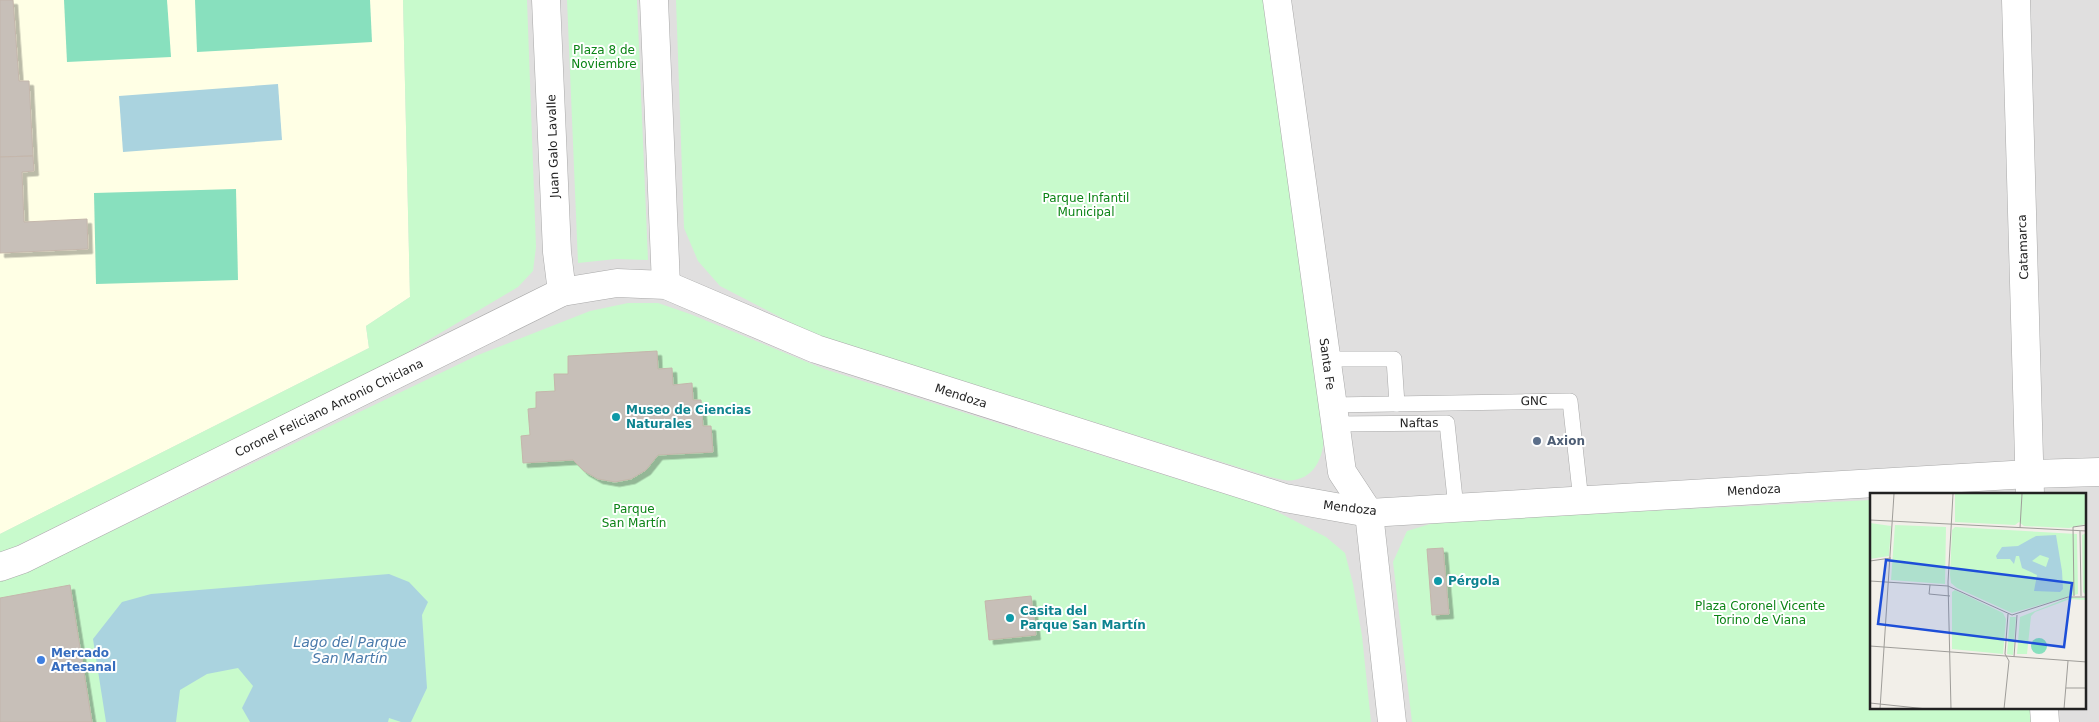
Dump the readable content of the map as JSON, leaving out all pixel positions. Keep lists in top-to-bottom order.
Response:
{
  "streets": {
    "street": [
      "Juan Galo Lavalle",
      "Catamarca",
      "Santa Fe",
      "Mendoza",
      "Coronel Feliciano Antonio Chiclana"
    ],
    "lane": ["GNC", "Naftas"]
  },
  "crossings": [
    ["Juan Galo Lavalle", "Coronel Feliciano Antonio Chiclana"],
    ["Catamarca", "Mendoza"],
    ["Santa Fe", "Mendoza"],
    ["Santa Fe", "GNC"],
    ["Santa Fe", "Naftas"],
    ["Mendoza", "GNC"],
    ["Mendoza", "Coronel Feliciano Antonio Chiclana"],
    ["Mendoza", "Naftas"],
    ["GNC", "Naftas"]
  ],
  "water": ["Lago del Parque San Martín"],
  "parks": [
    "Plaza 8 de Noviembre",
    "Parque Infantil Municipal",
    "Parque San Martín",
    "Plaza Coronel Vicente Torino de Viana"
  ],
  "places": [
    "Museo de Ciencias Naturales",
    "Axion",
    "Pérgola",
    "Casita del Parque San Martín",
    "Mercado Artesanal"
  ]
}
